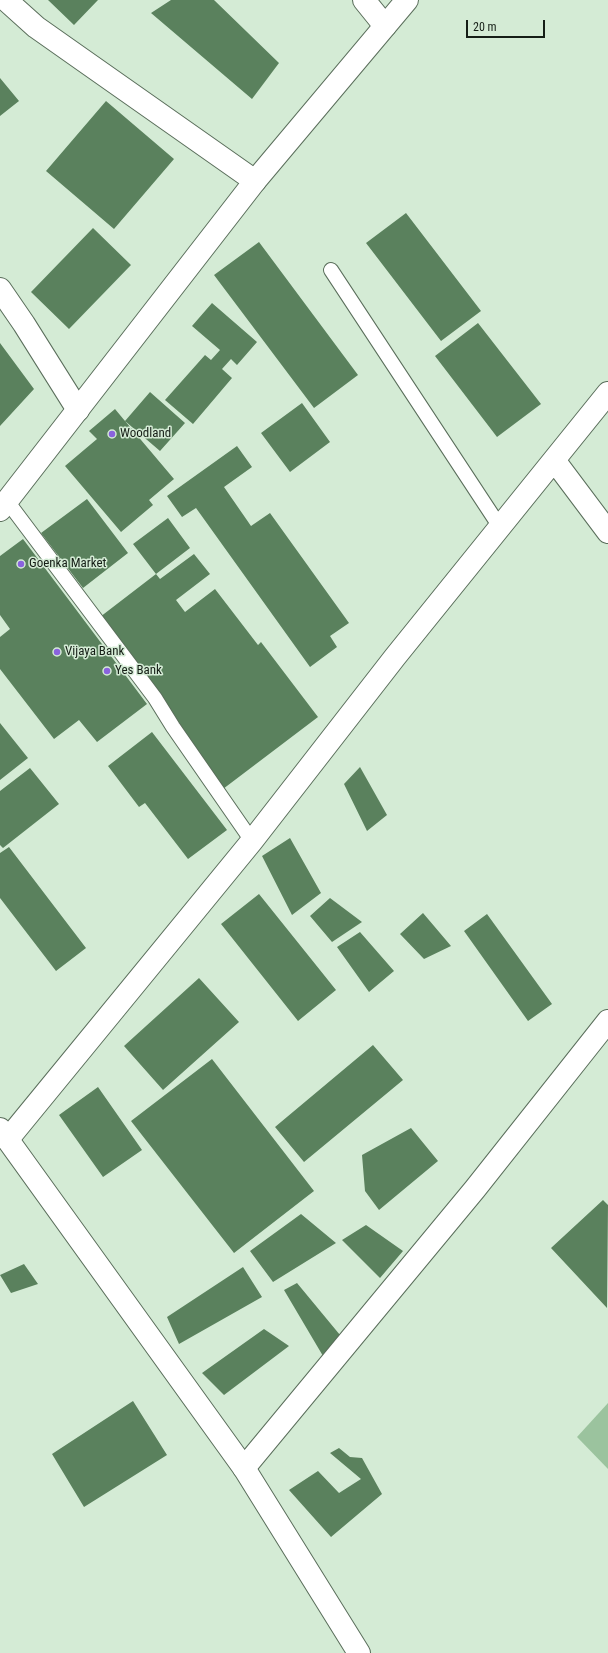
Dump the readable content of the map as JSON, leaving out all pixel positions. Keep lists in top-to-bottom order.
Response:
{
  "places": [
    "Woodland",
    "Goenka Market",
    "Vijaya Bank",
    "Yes Bank"
  ],
  "scale_bar": "20 m"
}
